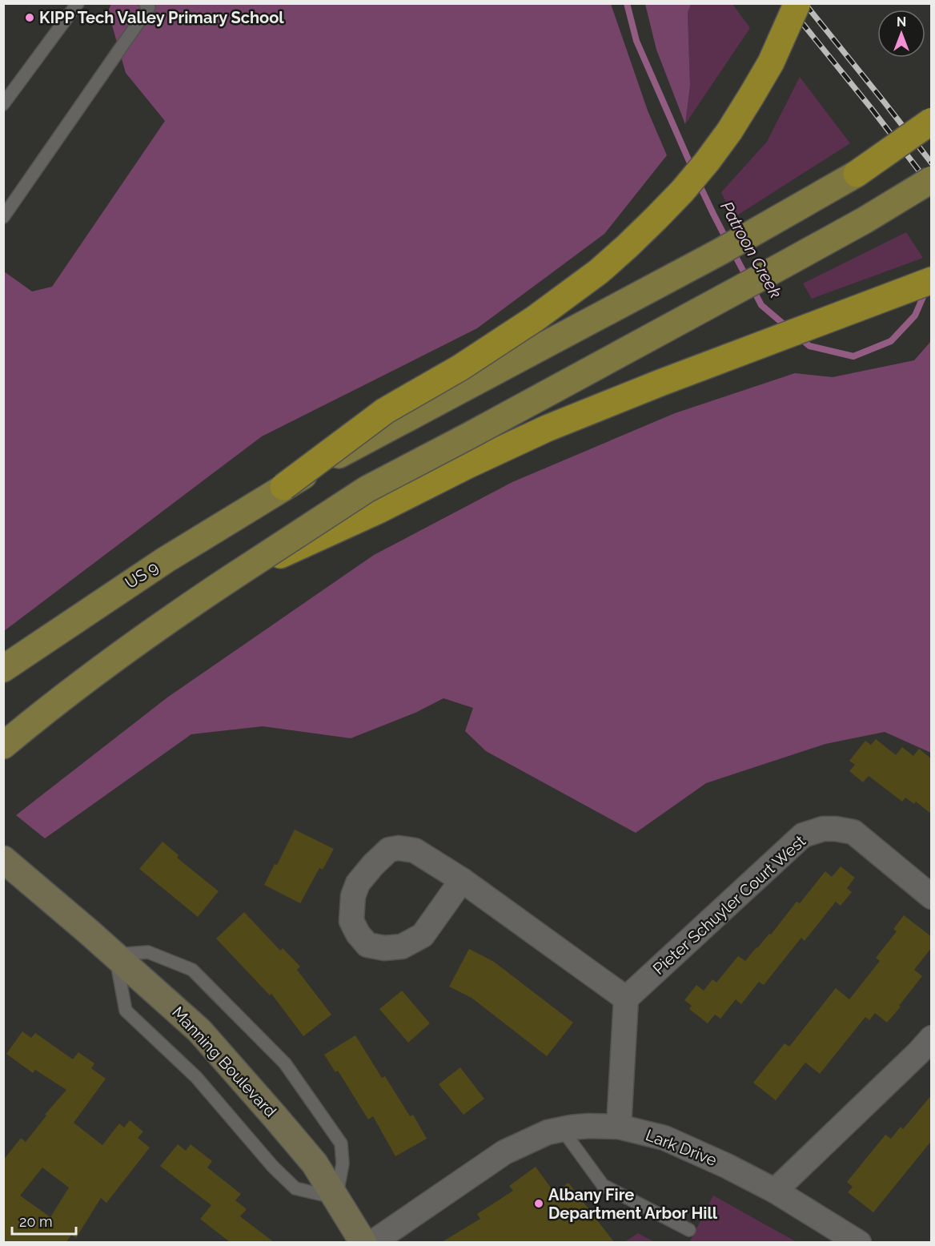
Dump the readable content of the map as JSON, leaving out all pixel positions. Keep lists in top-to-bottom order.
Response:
{
  "streets": {
    "main road": ["US 9"],
    "street": ["Pieter Schuyler Court West", "Manning Boulevard", "Lark Drive"]
  },
  "water": ["Patroon Creek"],
  "places": ["KIPP Tech Valley Primary School", "Albany Fire Department Arbor Hill"],
  "scale_bar": "20 m",
  "north": "top"
}
